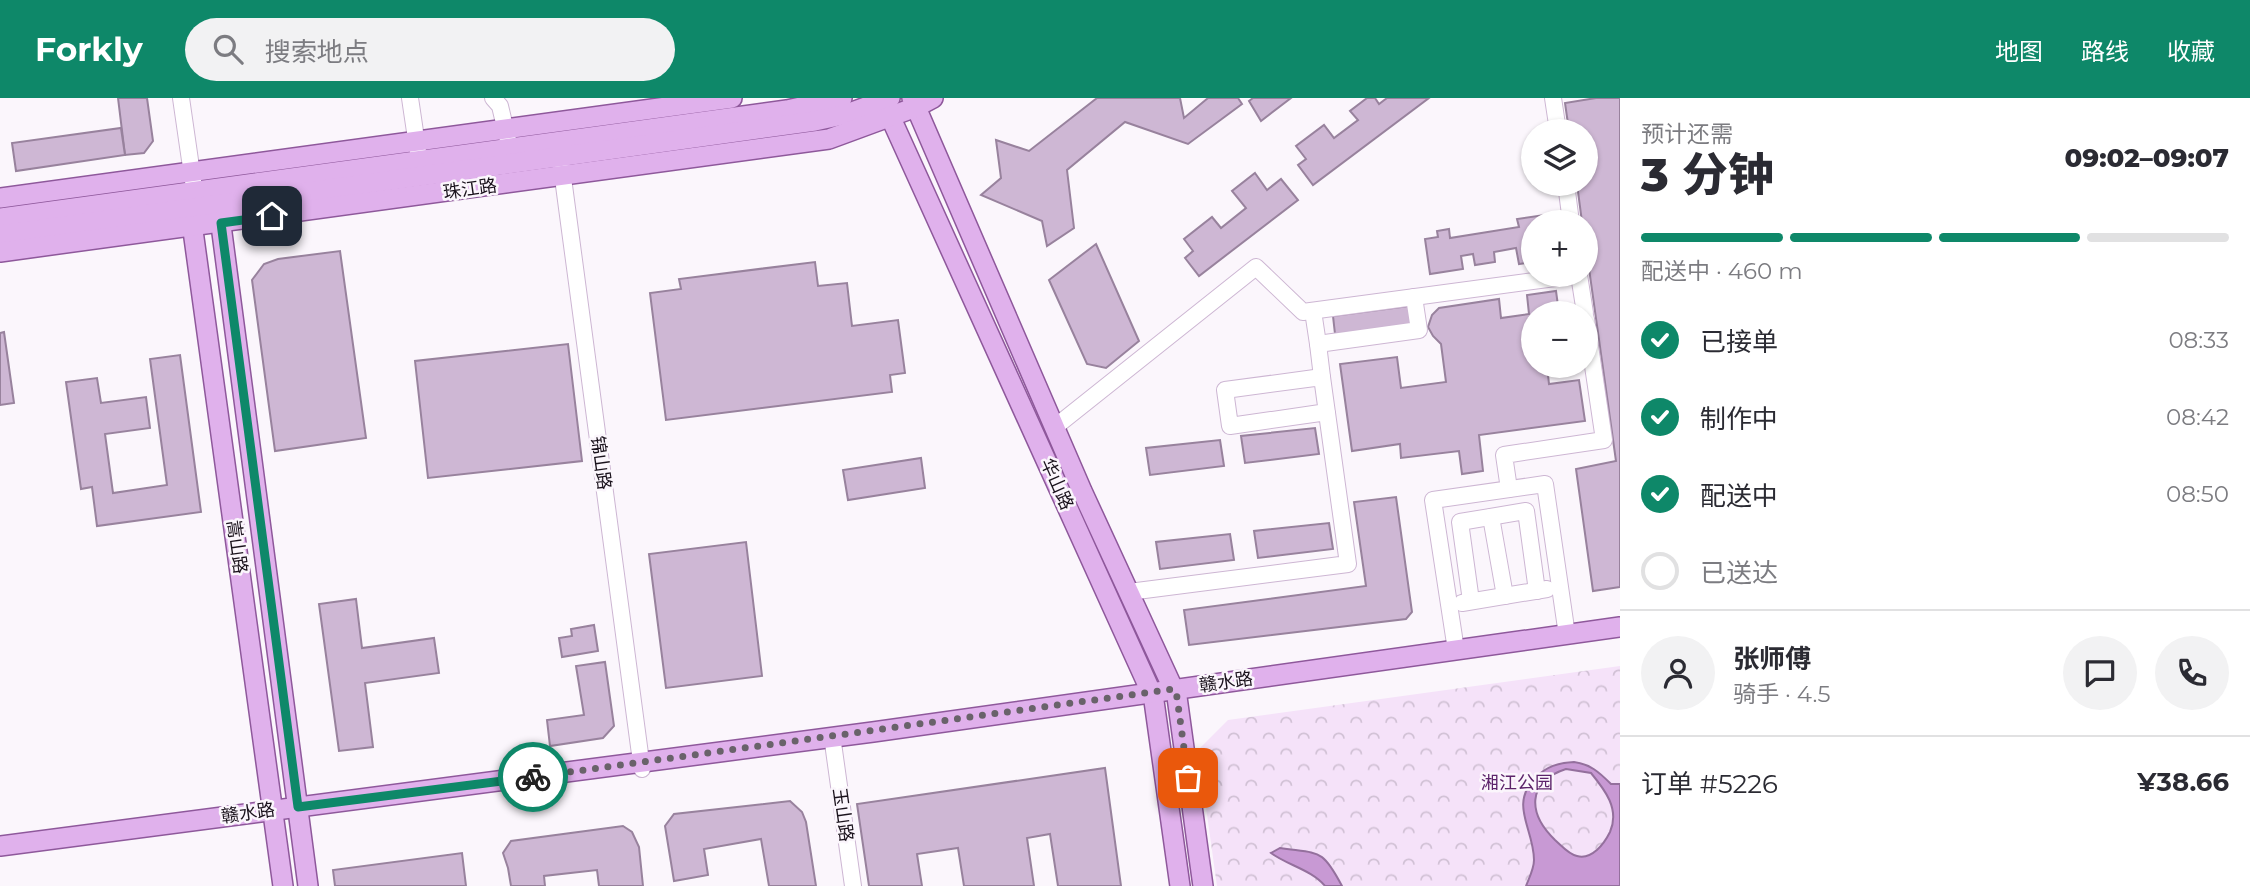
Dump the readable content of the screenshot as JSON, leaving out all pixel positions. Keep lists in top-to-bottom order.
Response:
{
  "streets": {
    "main road": [
      "珠江路",
      "华山路",
      "嵩山路",
      "赣水路"
    ],
    "street": ["锦山路", "玉山路"]
  },
  "crossings": [
    ["珠江路", "锦山路"],
    ["珠江路", "华山路"],
    ["珠江路", "嵩山路"],
    ["锦山路", "赣水路"],
    ["华山路", "赣水路"],
    ["嵩山路", "赣水路"],
    ["赣水路", "玉山路"]
  ],
  "parks": ["湘江公园"],
  "page": {
    "header": "Forkly",
    "search": "搜索地点",
    "nav": ["地图", "路线", "收藏"],
    "heading": ["3 分钟", "预计还需", "09:02–09:07"],
    "panel": [
      "张师傅",
      "骑手 · 4.5",
      "订单 #5226",
      "¥38.66"
    ],
    "map_buttons": ["+", "−"],
    "bar": "配送中 · 460 m",
    "list": [
      ["已接单", "08:33"],
      ["制作中", "08:42"],
      ["配送中", "08:50"],
      "已送达"
    ]
  }
}
